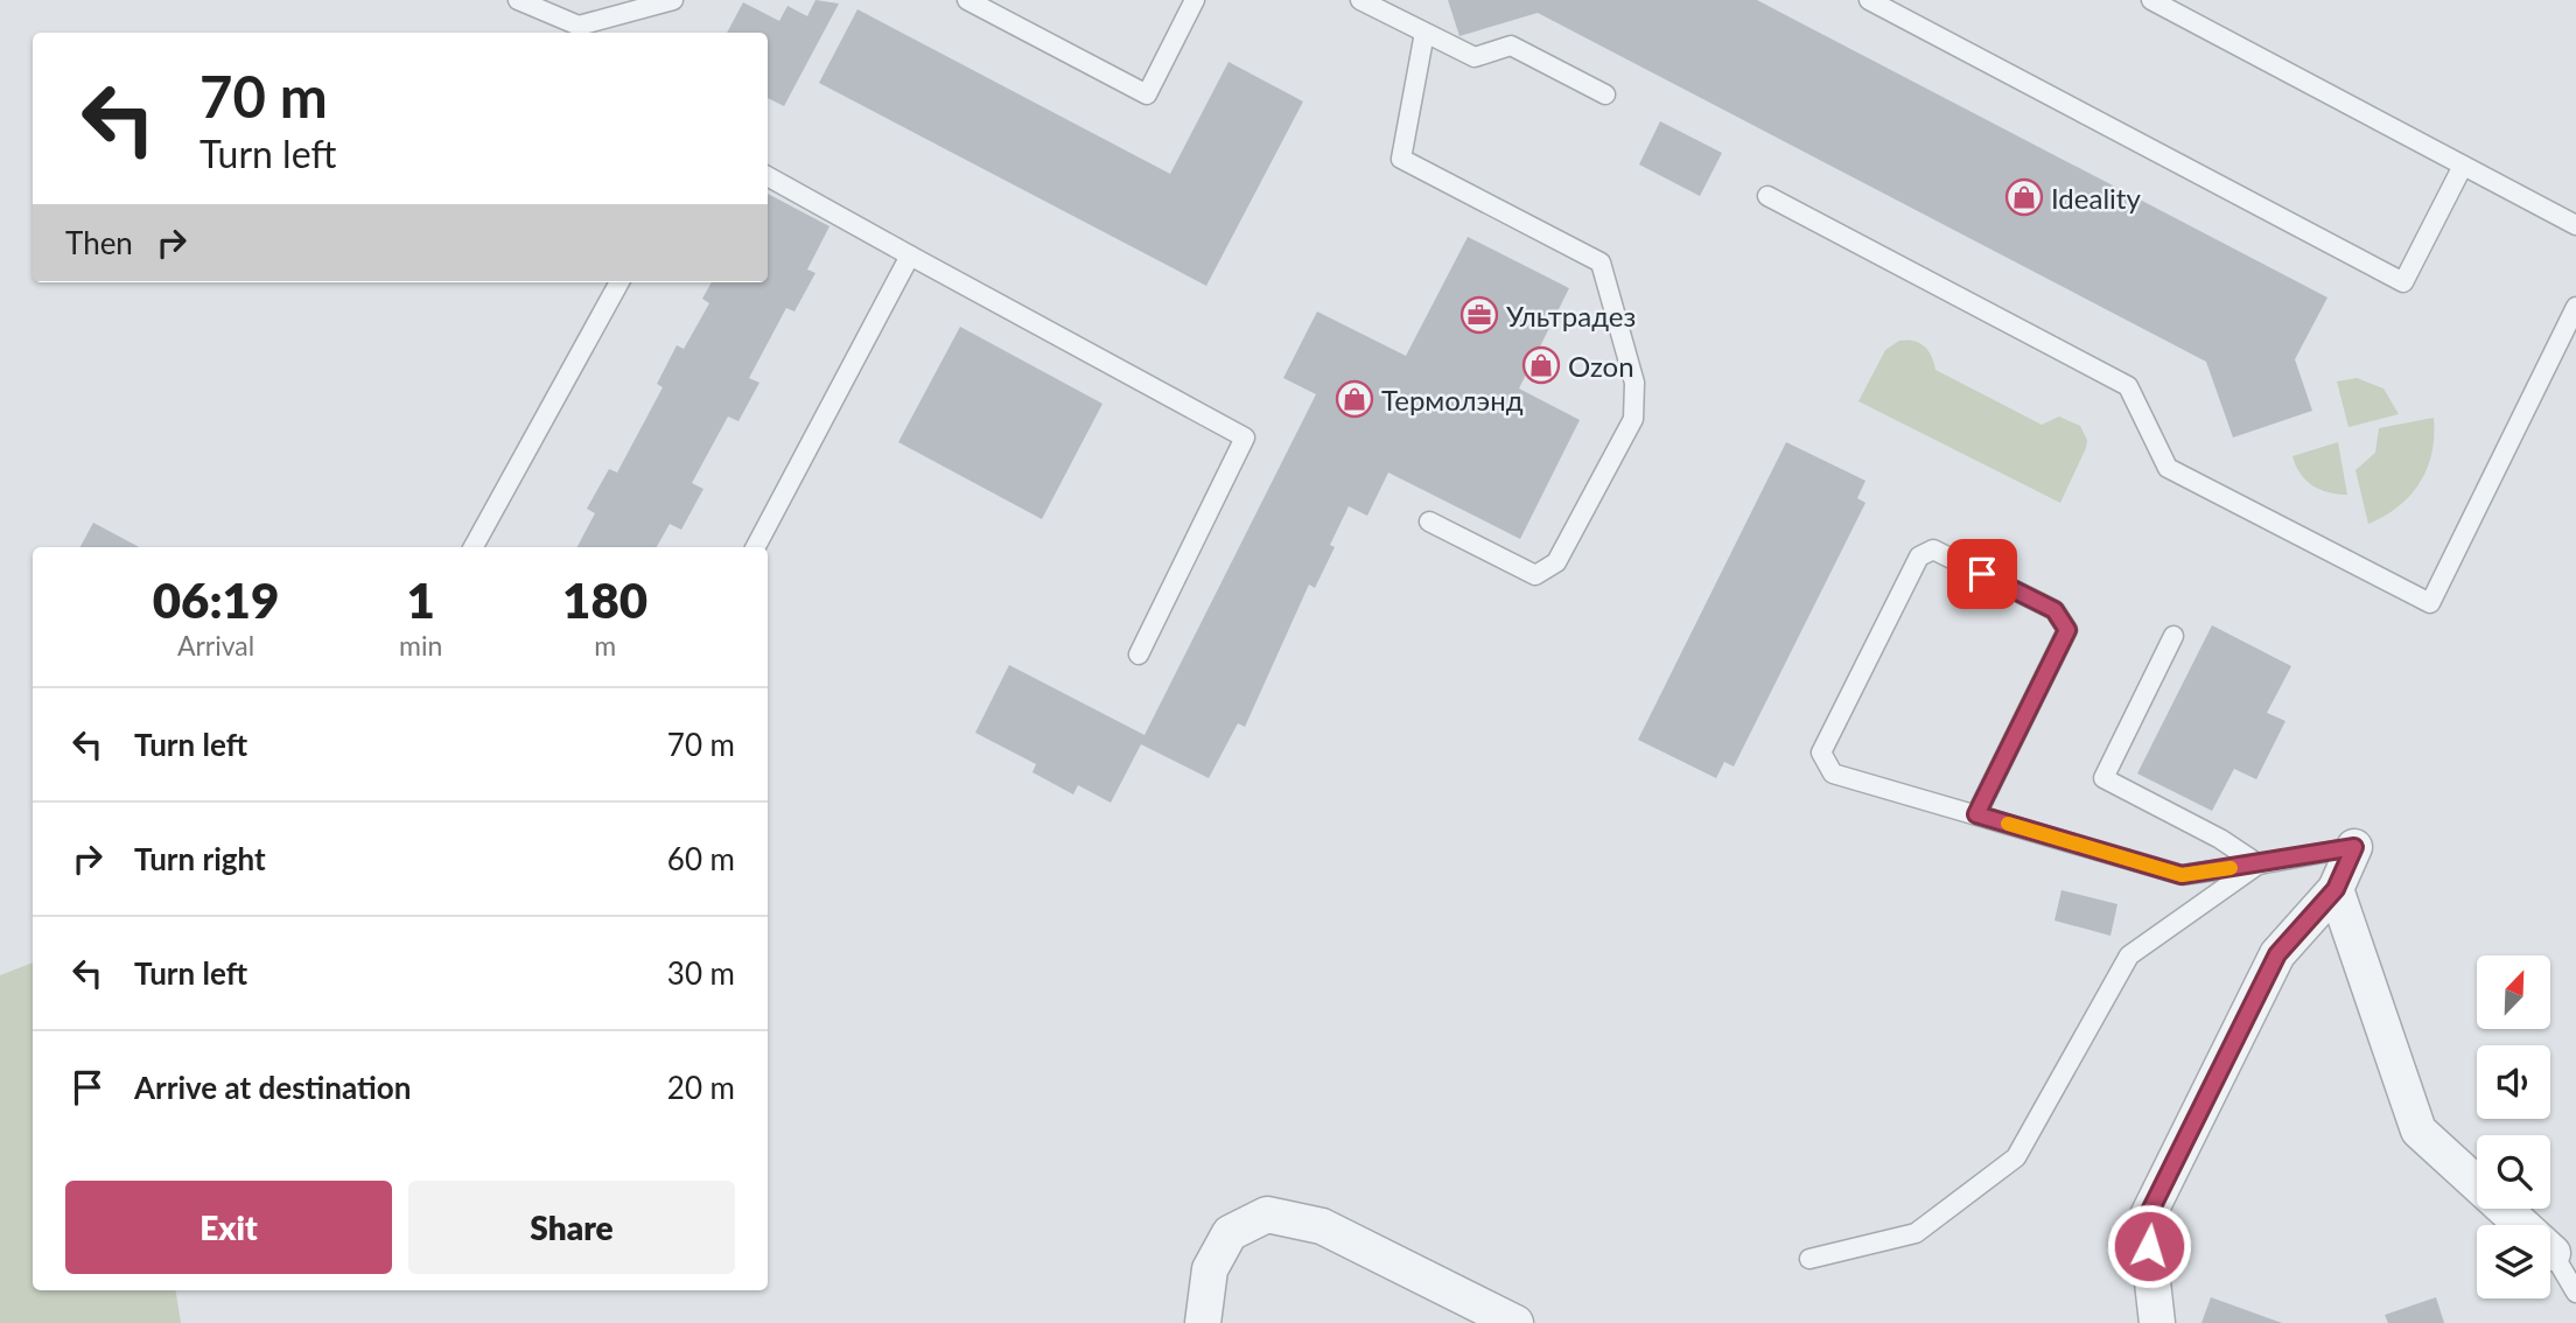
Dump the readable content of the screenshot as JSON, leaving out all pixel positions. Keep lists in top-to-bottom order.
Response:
{
  "places": {
    "shop": ["Ideality", "Ozon", "Термолэнд"],
    "office": ["Ультрадез"]
  },
  "north": "top right",
  "page": {
    "turn": ["70 m", "Turn left"],
    "then": "Then",
    "eta": [
      "06:19",
      "Arrival",
      "1",
      "min",
      "180",
      "m"
    ],
    "list": [
      {
        "name": "Turn left",
        "value": "70 m"
      },
      {
        "name": "Turn right",
        "value": "60 m"
      },
      {
        "name": "Turn left",
        "value": "30 m"
      },
      {
        "name": "Arrive at destination",
        "value": "20 m"
      }
    ],
    "buttons": ["Exit", "Share"]
  }
}
